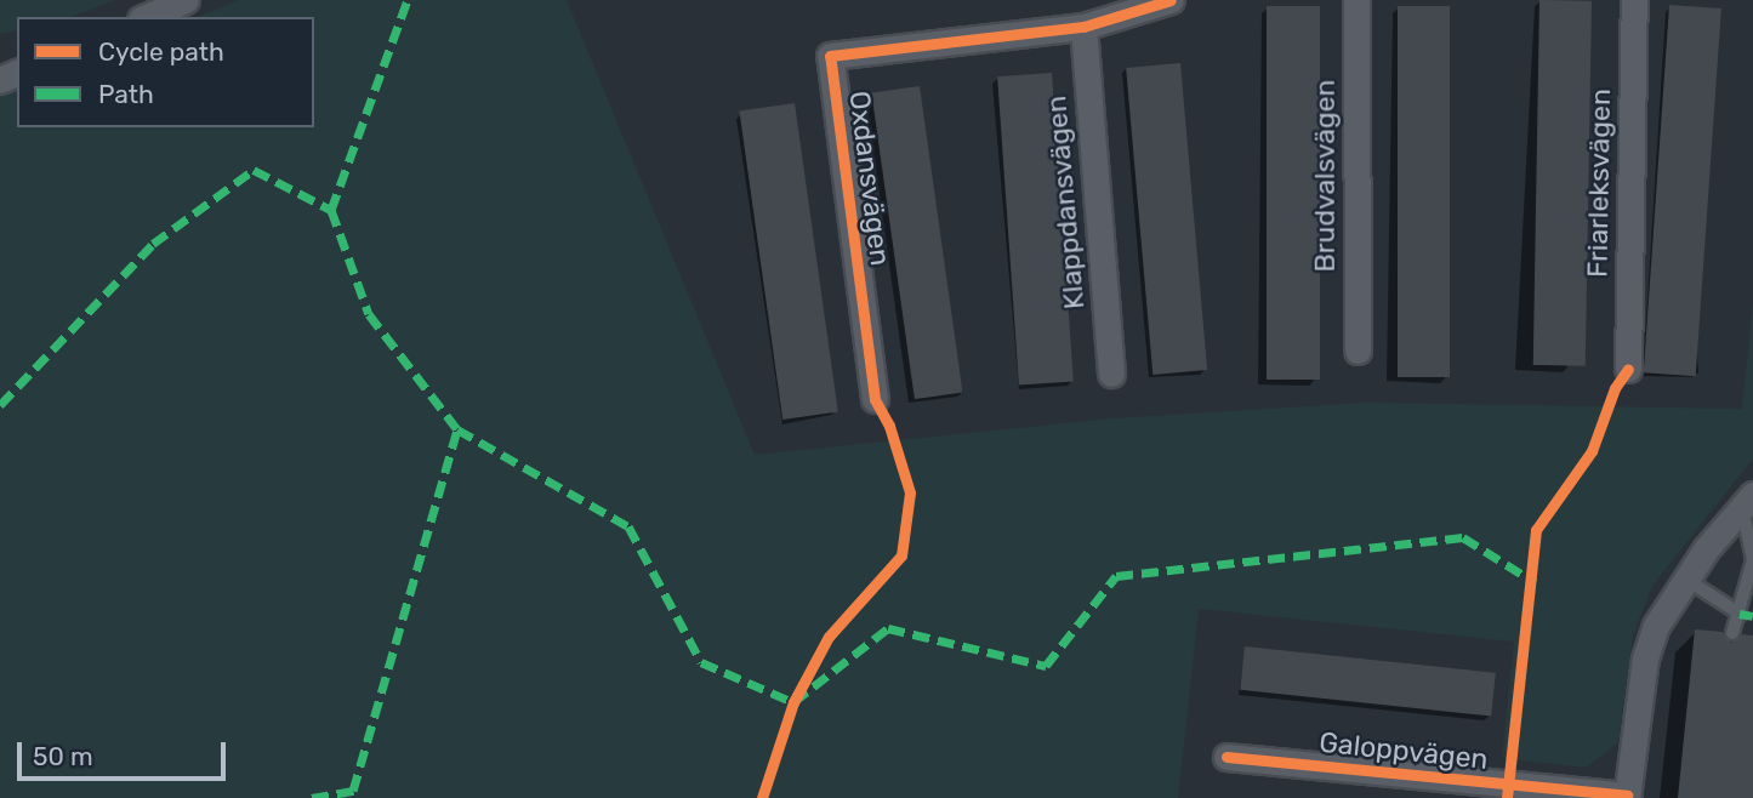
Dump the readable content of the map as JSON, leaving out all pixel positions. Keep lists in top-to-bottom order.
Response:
{
  "streets": {
    "street": [
      "Brudvalsvägen",
      "Oxdansvägen",
      "Friarleksvägen",
      "Klappdansvägen",
      "Galoppvägen"
    ]
  },
  "crossings": [
    ["Oxdansvägen", "Klappdansvägen"]
  ],
  "legend": ["Cycle path", "Path"],
  "scale_bar": "50 m"
}
